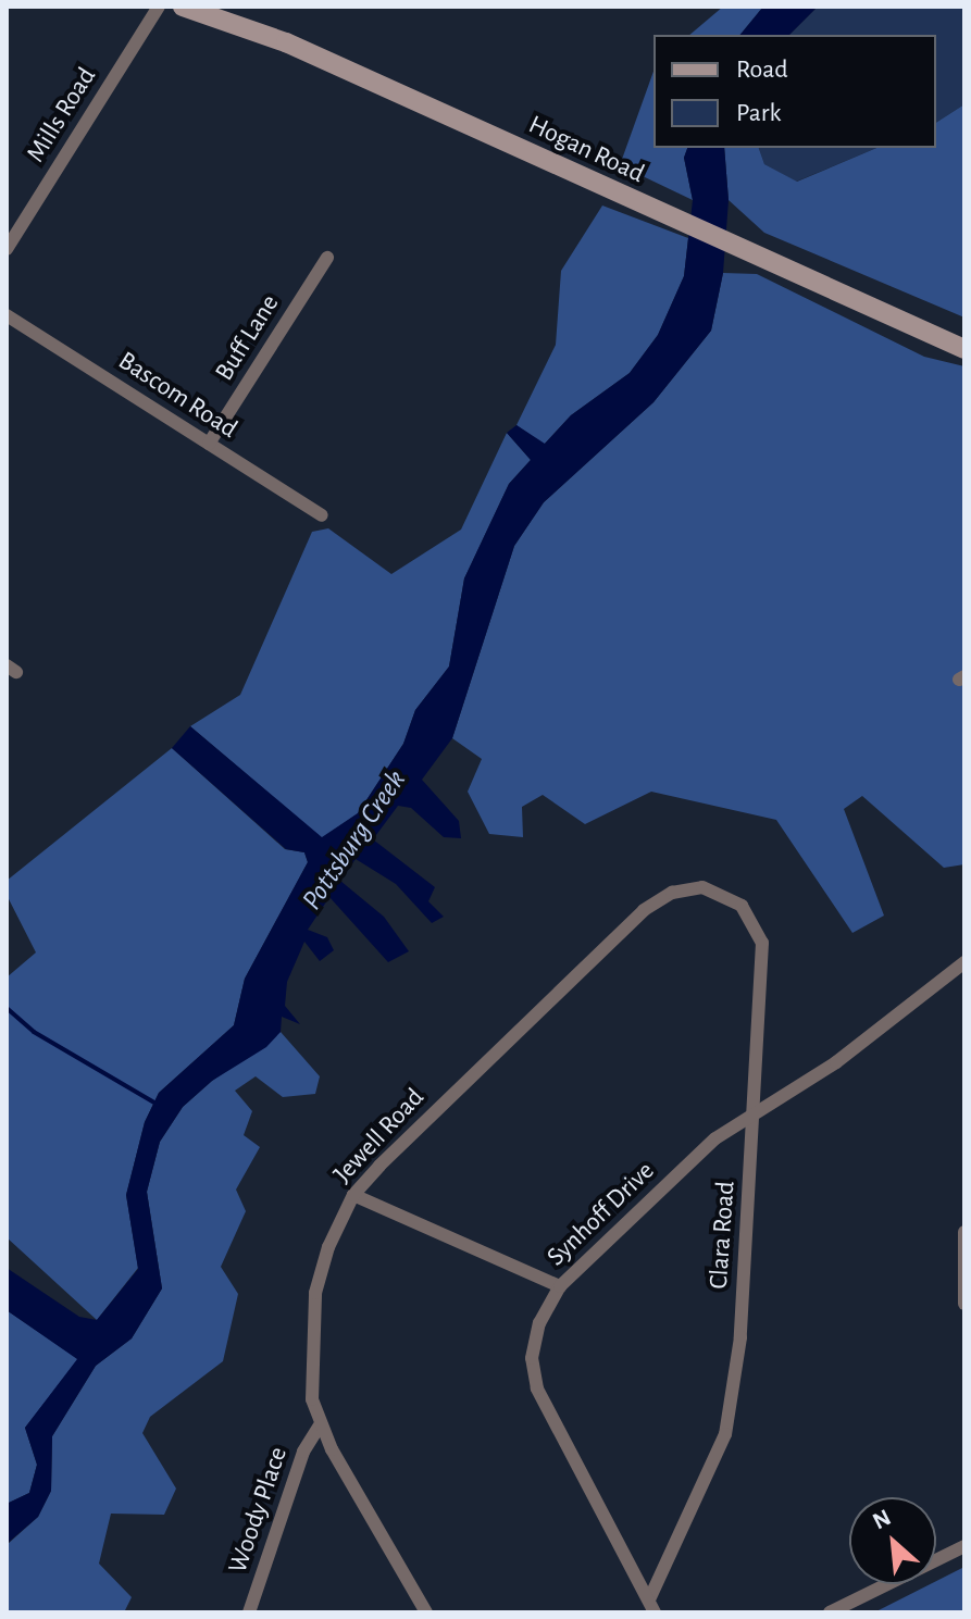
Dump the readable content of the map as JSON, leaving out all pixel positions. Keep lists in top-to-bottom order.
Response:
{
  "streets": {
    "main road": ["Hogan Road"],
    "street": [
      "Mills Road",
      "Buff Lane",
      "Bascom Road",
      "Jewell Road",
      "Synhoff Drive",
      "Clara Road",
      "Woody Place"
    ]
  },
  "crossings": [
    ["Buff Lane", "Bascom Road"],
    ["Jewell Road", "Clara Road"],
    ["Jewell Road", "Woody Place"],
    ["Synhoff Drive", "Clara Road"]
  ],
  "water": ["Pottsburg Creek"],
  "legend": ["Road", "Park"],
  "north": "top left"
}
